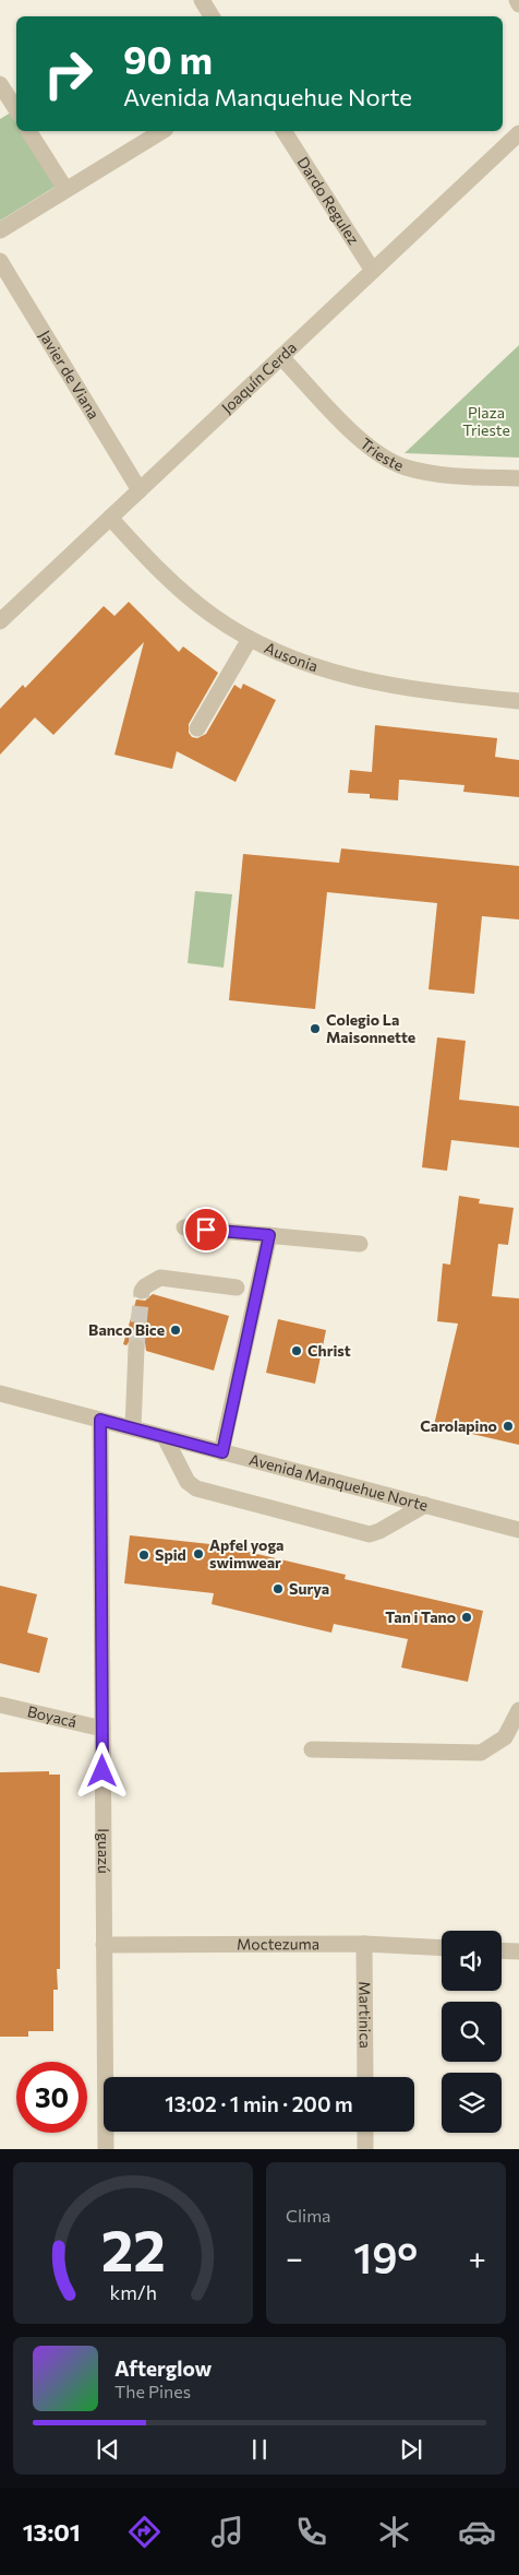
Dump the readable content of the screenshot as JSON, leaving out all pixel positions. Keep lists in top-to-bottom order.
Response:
{
  "streets": {
    "street": [
      "Dardo Regulez",
      "Javier de Viana",
      "Joaquín Cerda",
      "Trieste",
      "Ausonia",
      "Avenida Manquehue Norte",
      "Boyacá",
      "Iguazú",
      "Moctezuma",
      "Martinica"
    ]
  },
  "crossings": [
    ["Dardo Regulez", "Joaquín Cerda"],
    ["Javier de Viana", "Joaquín Cerda"],
    ["Joaquín Cerda", "Trieste"],
    ["Joaquín Cerda", "Ausonia"],
    ["Avenida Manquehue Norte", "Iguazú"],
    ["Boyacá", "Iguazú"],
    ["Iguazú", "Moctezuma"],
    ["Moctezuma", "Martinica"]
  ],
  "parks": ["Plaza Trieste"],
  "places": [
    "Colegio La Maisonnette",
    "Banco Bice",
    "Christ",
    "Carolapino",
    "Apfel yoga swimwear",
    "Spid",
    "Surya",
    "Tan i Tano"
  ],
  "page": {
    "turn": ["90 m", "Avenida Manquehue Norte"],
    "limit": "30",
    "trip": "13:02 · 1 min · 200 m",
    "tile": "Clima",
    "heat": ["−", "19°", "+"],
    "song": ["Afterglow", "The Pines"],
    "tabs": "13:01",
    "gauge": ["22", "km/h"]
  }
}
